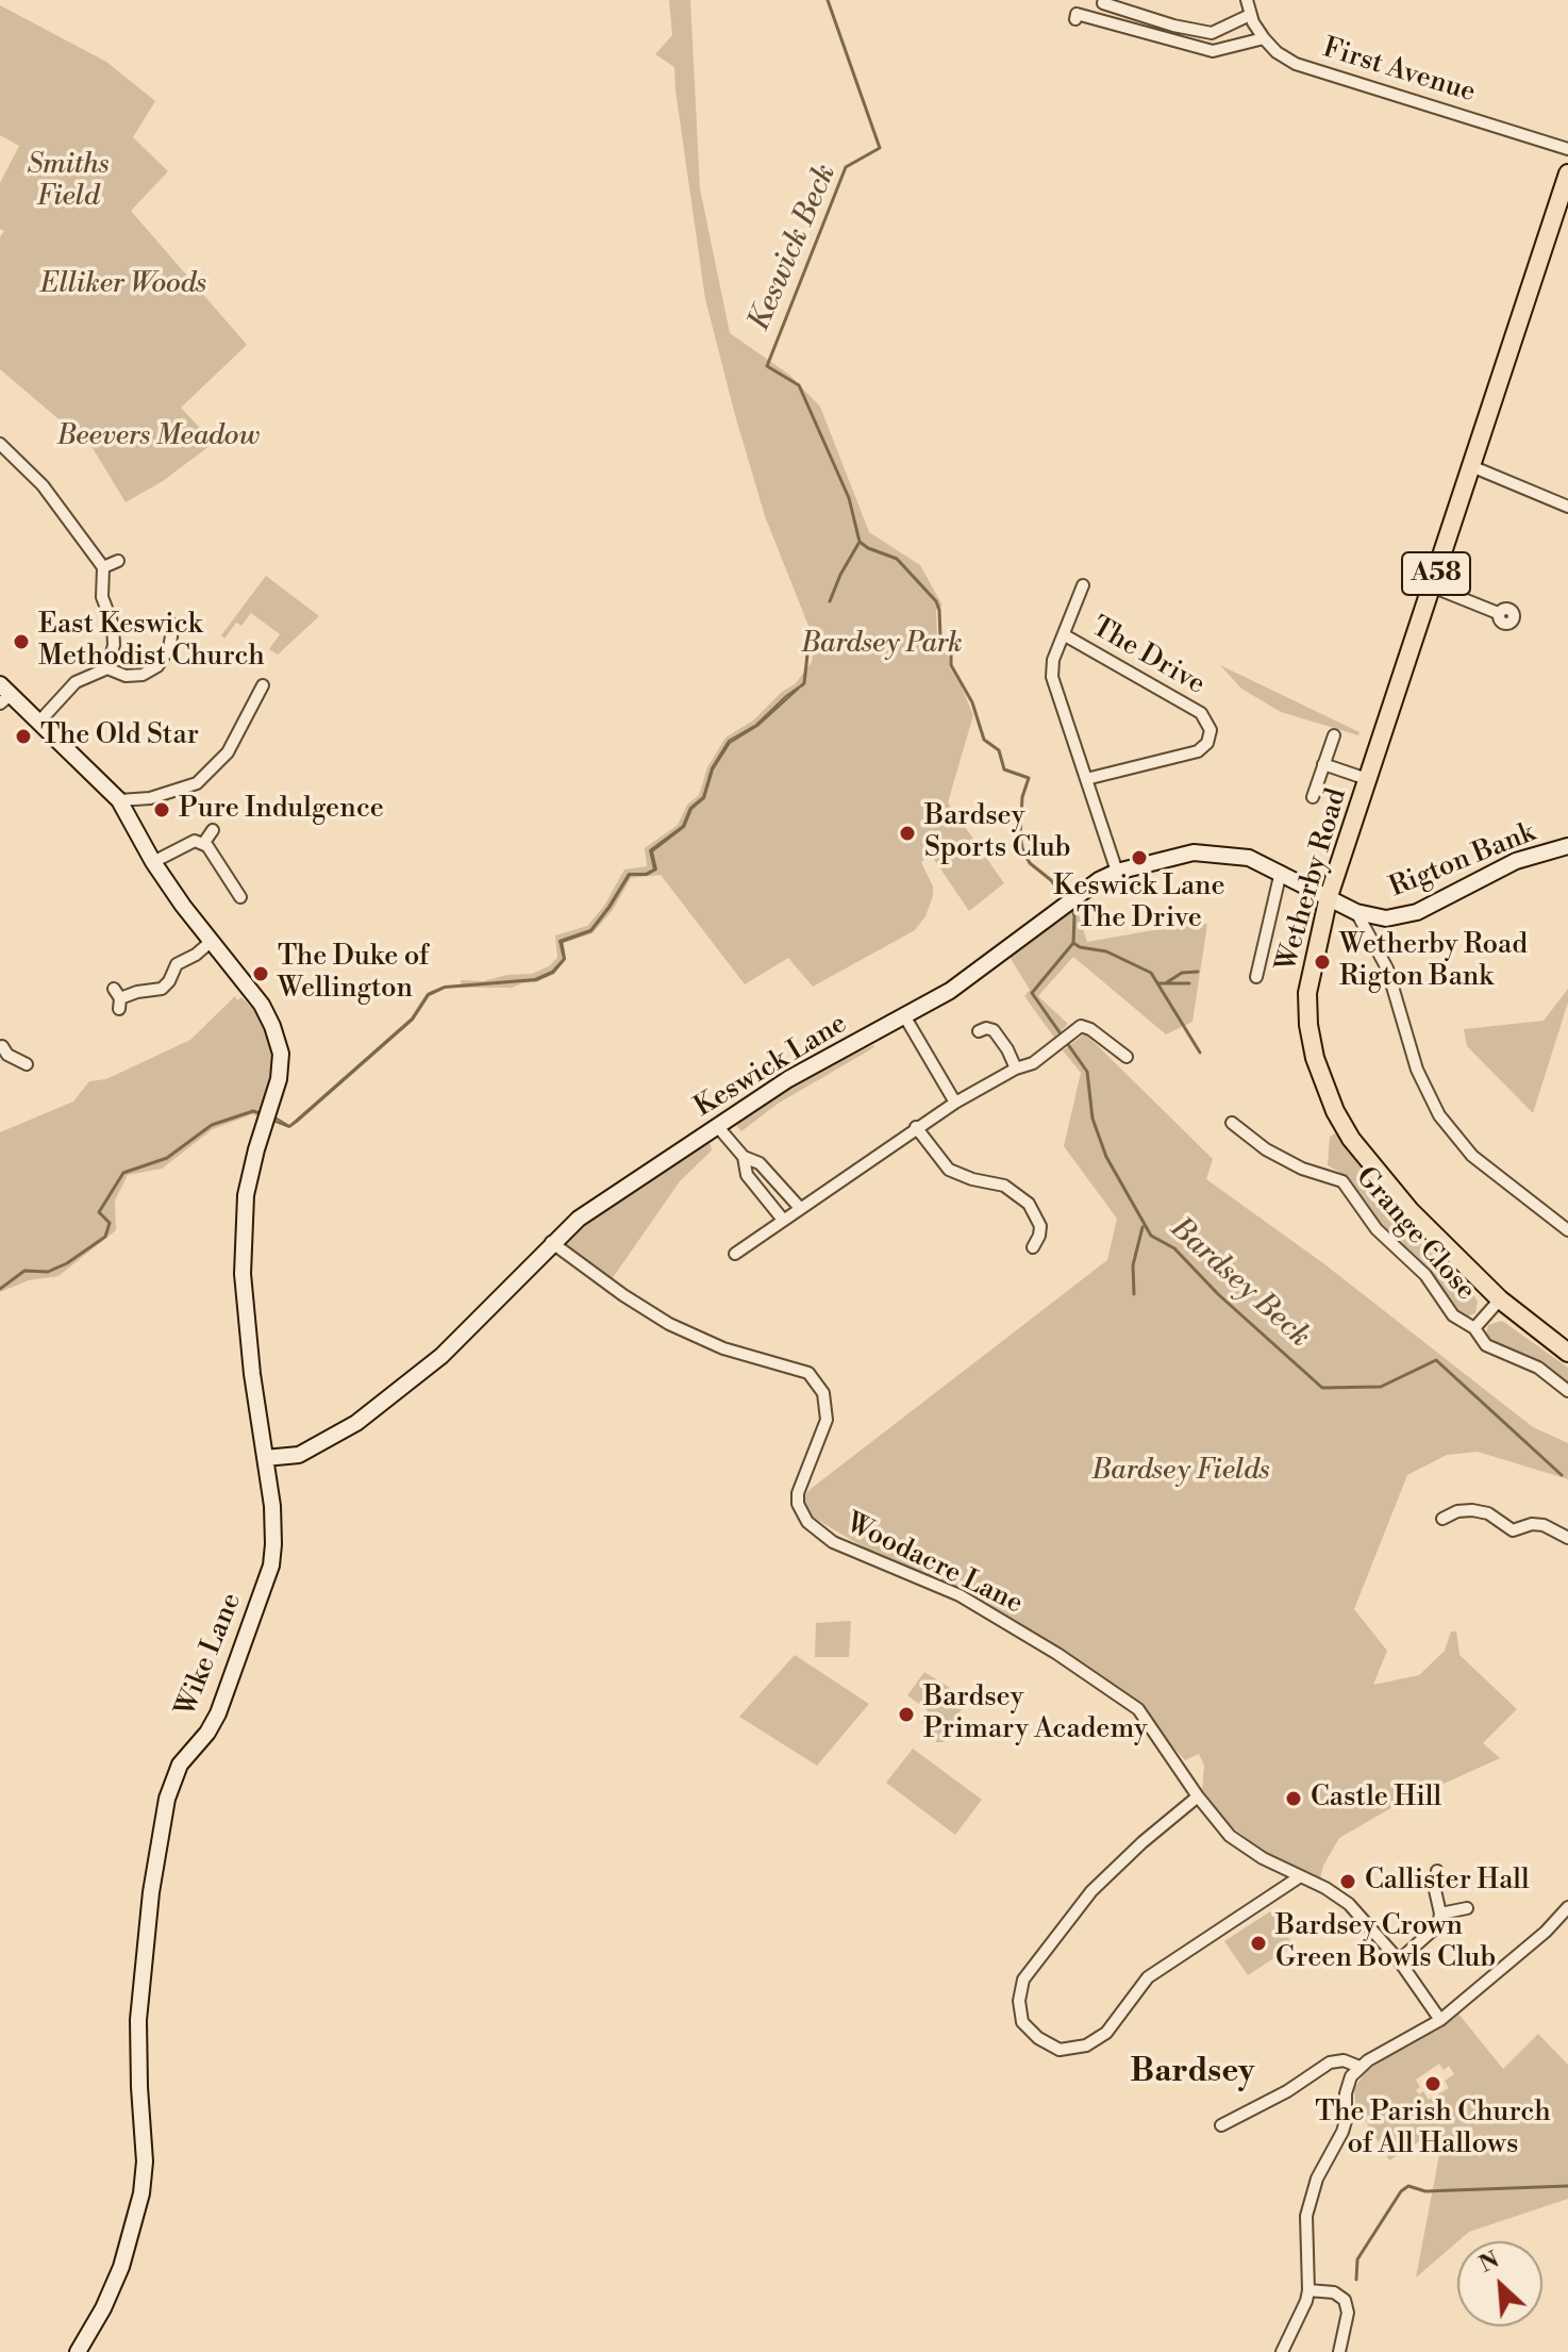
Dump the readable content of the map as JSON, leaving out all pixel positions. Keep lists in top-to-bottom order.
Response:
{
  "streets": {
    "main road": ["A58", "Wetherby Road"],
    "street": [
      "First Avenue",
      "The Drive",
      "Rigton Bank",
      "Keswick Lane",
      "Grange Close",
      "Woodacre Lane",
      "Wike Lane"
    ]
  },
  "crossings": [
    ["The Drive", "Keswick Lane"],
    ["Rigton Bank", "Wetherby Road"],
    ["Rigton Bank", "Keswick Lane"],
    ["Wetherby Road", "Keswick Lane"],
    ["Wetherby Road", "Grange Close"],
    ["Keswick Lane", "Woodacre Lane"],
    ["Keswick Lane", "Wike Lane"]
  ],
  "districts": ["Bardsey"],
  "water": ["Keswick Beck", "Bardsey Beck"],
  "parks": [
    "Smiths Field",
    "Elliker Woods",
    "Beevers Meadow",
    "Bardsey Park",
    "Bardsey Fields"
  ],
  "places": [
    "East Keswick Methodist Church",
    "The Old Star",
    "Pure Indulgence",
    "Bardsey Sports Club",
    "Keswick Lane The Drive",
    "Wetherby Road Rigton Bank",
    "The Duke of Wellington",
    "Bardsey Primary Academy",
    "Castle Hill",
    "Callister Hall",
    "Bardsey Crown Green Bowls Club",
    "The Parish Church of All Hallows"
  ],
  "north": "top left"
}
